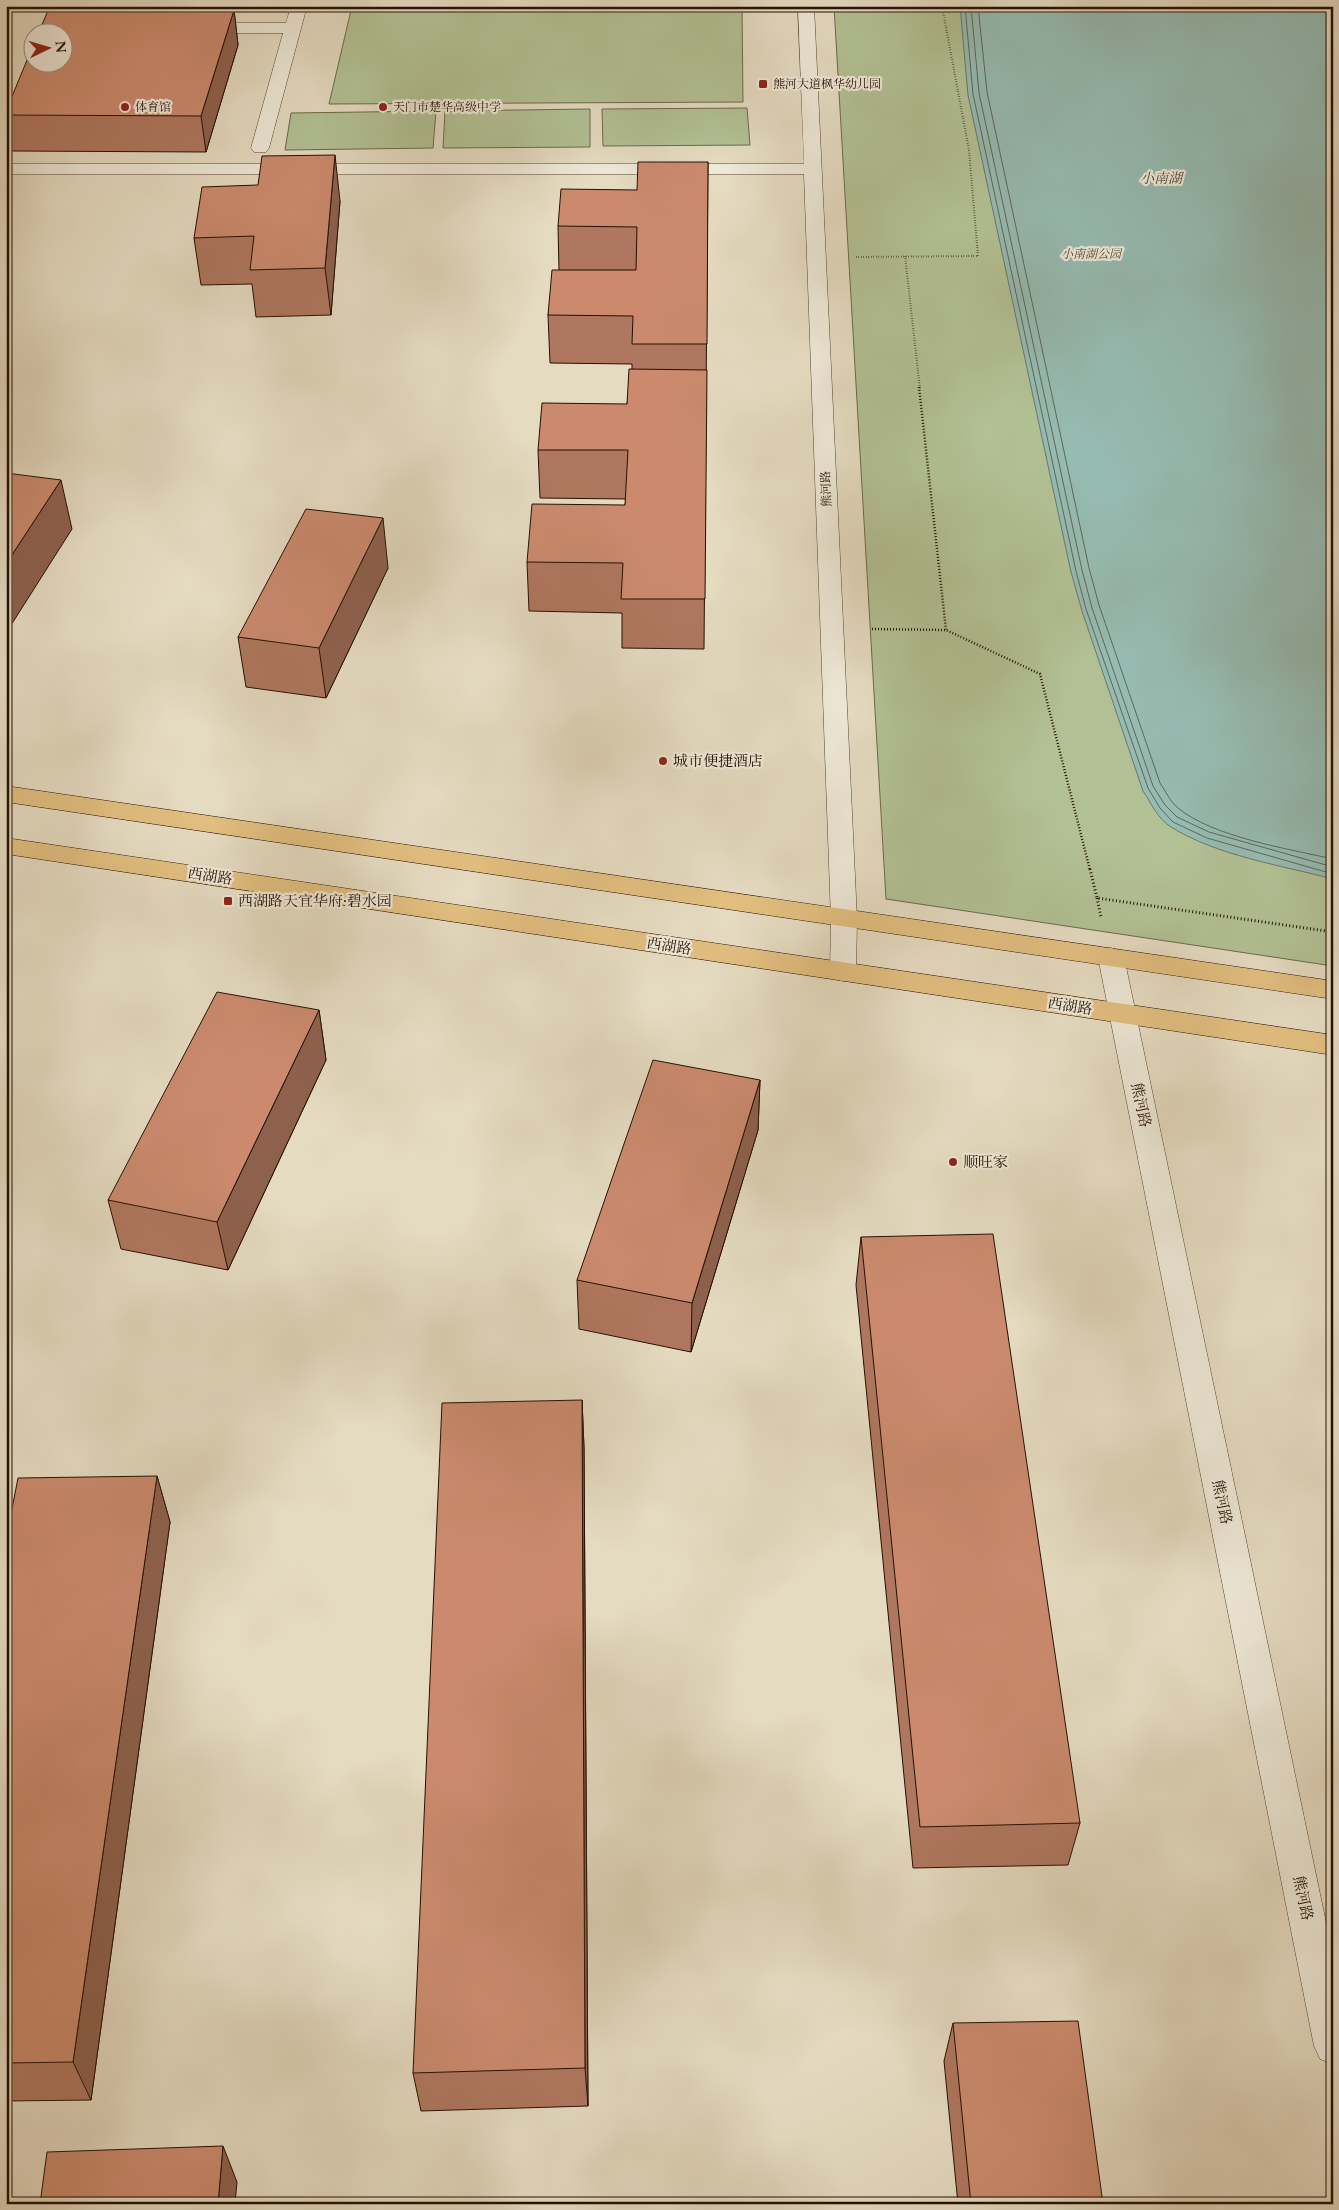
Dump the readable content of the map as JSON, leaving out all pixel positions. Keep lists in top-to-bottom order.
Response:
{
  "streets": {
    "main road": ["西湖路"],
    "street": ["熊河路"]
  },
  "crossings": [
    ["熊河路", "西湖路"]
  ],
  "water": ["小南湖"],
  "parks": ["小南湖公园"],
  "places": {
    "transit": ["熊河大道枫华幼儿园", "西湖路天宜华府·碧水园"],
    "other": [
      "体育馆",
      "天门市楚华高级中学",
      "城市便捷酒店",
      "顺旺家"
    ]
  },
  "north": "right"
}
